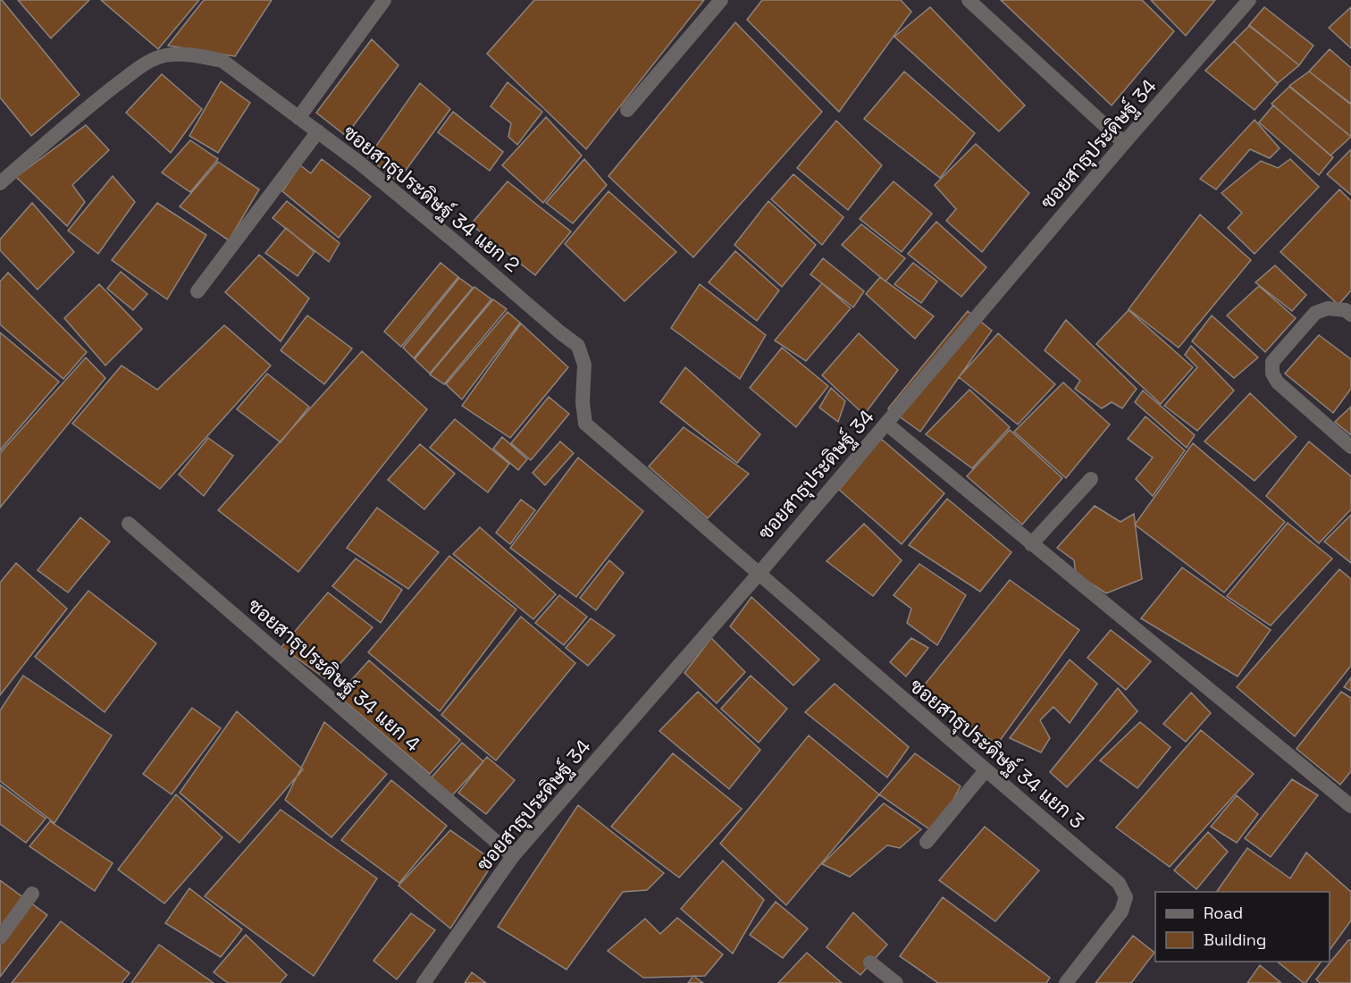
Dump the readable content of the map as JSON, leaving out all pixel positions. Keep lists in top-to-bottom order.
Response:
{
  "streets": {
    "street": [
      "ซอยสาธุประดิษฐ์ 34",
      "ซอยสาธุประดิษฐ์ 34 แยก 2",
      "ซอยสาธุประดิษฐ์ 34 แยก 4",
      "ซอยสาธุประดิษฐ์ 34 แยก 3"
    ]
  },
  "crossings": [
    ["ซอยสาธุประดิษฐ์ 34", "ซอยสาธุประดิษฐ์ 34 แยก 2"],
    ["ซอยสาธุประดิษฐ์ 34", "ซอยสาธุประดิษฐ์ 34 แยก 4"],
    ["ซอยสาธุประดิษฐ์ 34", "ซอยสาธุประดิษฐ์ 34 แยก 3"],
    ["ซอยสาธุประดิษฐ์ 34 แยก 2", "ซอยสาธุประดิษฐ์ 34 แยก 3"]
  ],
  "legend": ["Road", "Building"]
}
